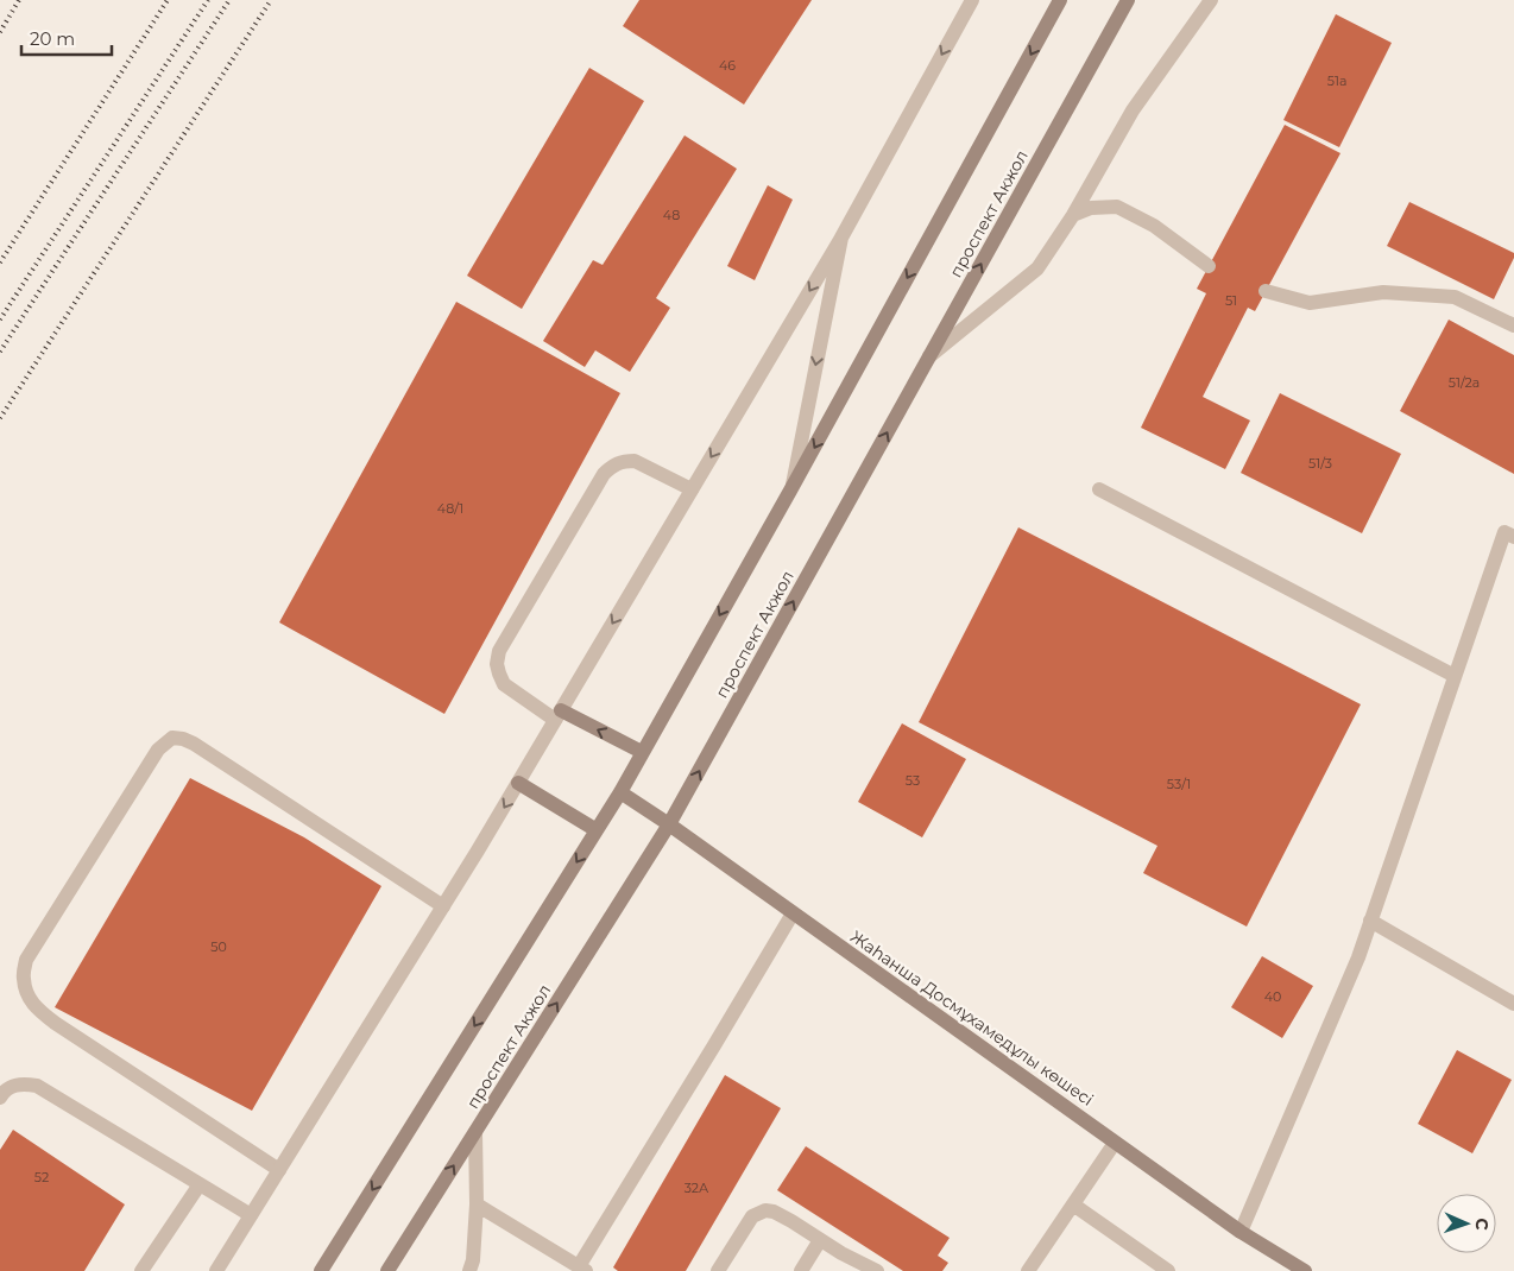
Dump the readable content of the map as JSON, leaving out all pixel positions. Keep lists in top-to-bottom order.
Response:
{
  "streets": {
    "main road": ["проспект Акжол", "Жаһанша Досмұхамедұлы көшесі"]
  },
  "crossings": [
    ["проспект Акжол", "Жаһанша Досмұхамедұлы көшесі"]
  ],
  "house_numbers": [
    "46",
    "51а",
    "48",
    "51",
    "51/2а",
    "51/3",
    "48/1",
    "53",
    "53/1",
    "50",
    "40",
    "52",
    "32А"
  ],
  "scale_bar": "20 m",
  "north": "right"
}
